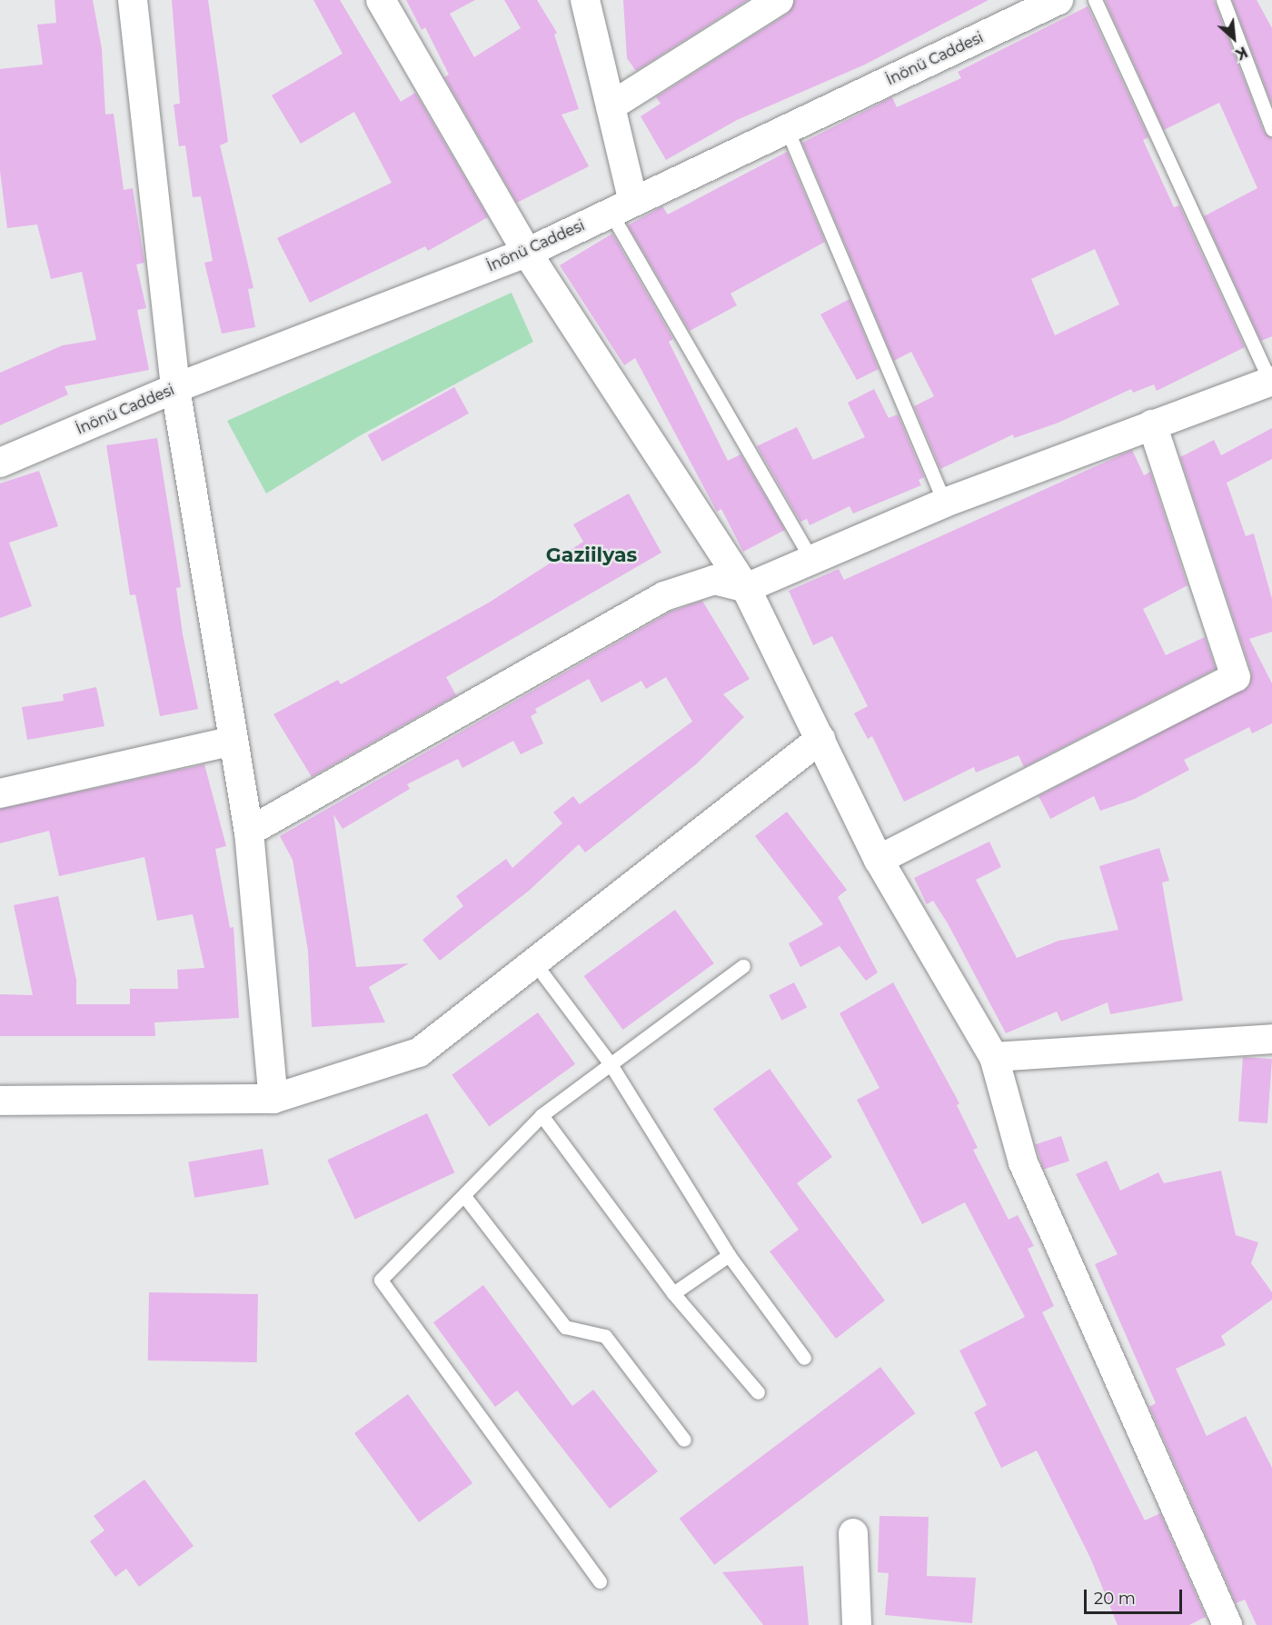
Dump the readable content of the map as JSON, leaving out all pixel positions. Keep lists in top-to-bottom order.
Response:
{
  "streets": {
    "street": ["İnönü Caddesi"]
  },
  "districts": ["Gaziilyas"],
  "scale_bar": "20 m",
  "north": "bottom right"
}
